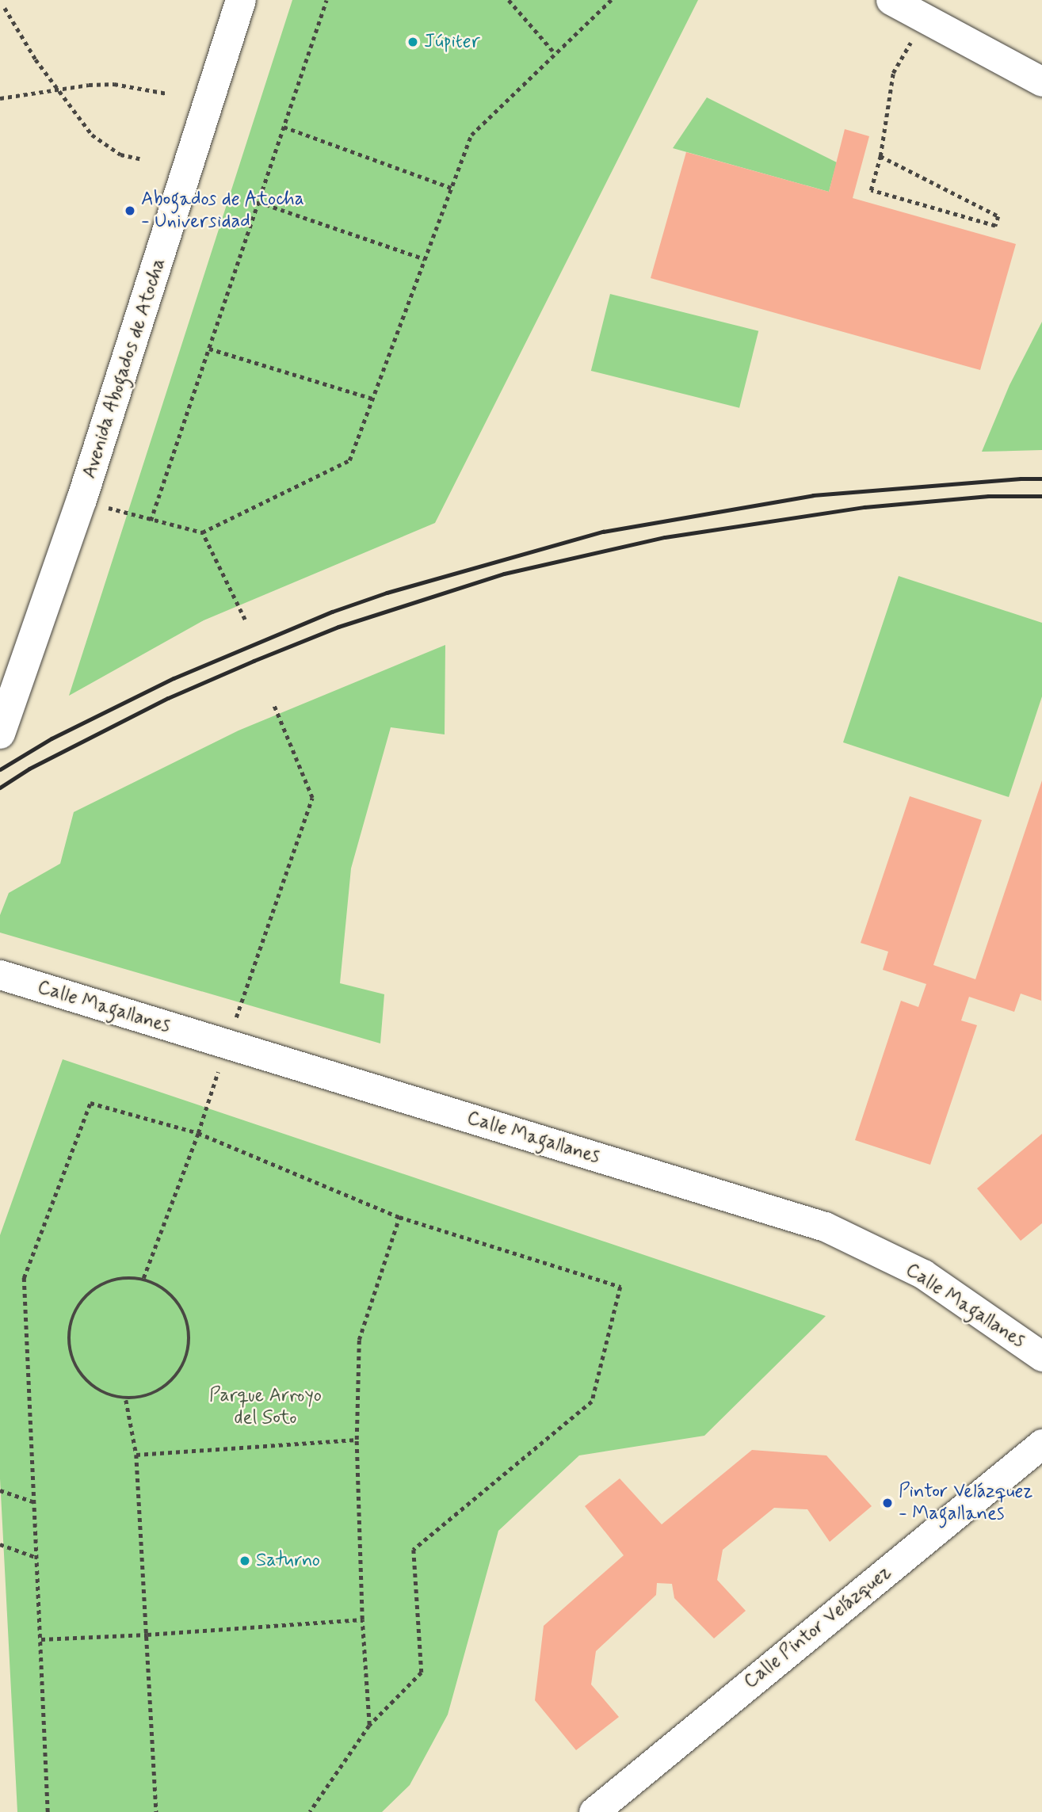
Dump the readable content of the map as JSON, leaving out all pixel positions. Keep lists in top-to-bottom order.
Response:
{
  "streets": {
    "street": ["Avenida Abogados de Atocha", "Calle Magallanes", "Calle Pintor Velázquez"]
  },
  "parks": ["Parque Arroyo del Soto"],
  "places": [
    "Júpiter",
    "Abogados de Atocha - Universidad",
    "Pintor Velázquez - Magallanes",
    "Saturno"
  ]
}
